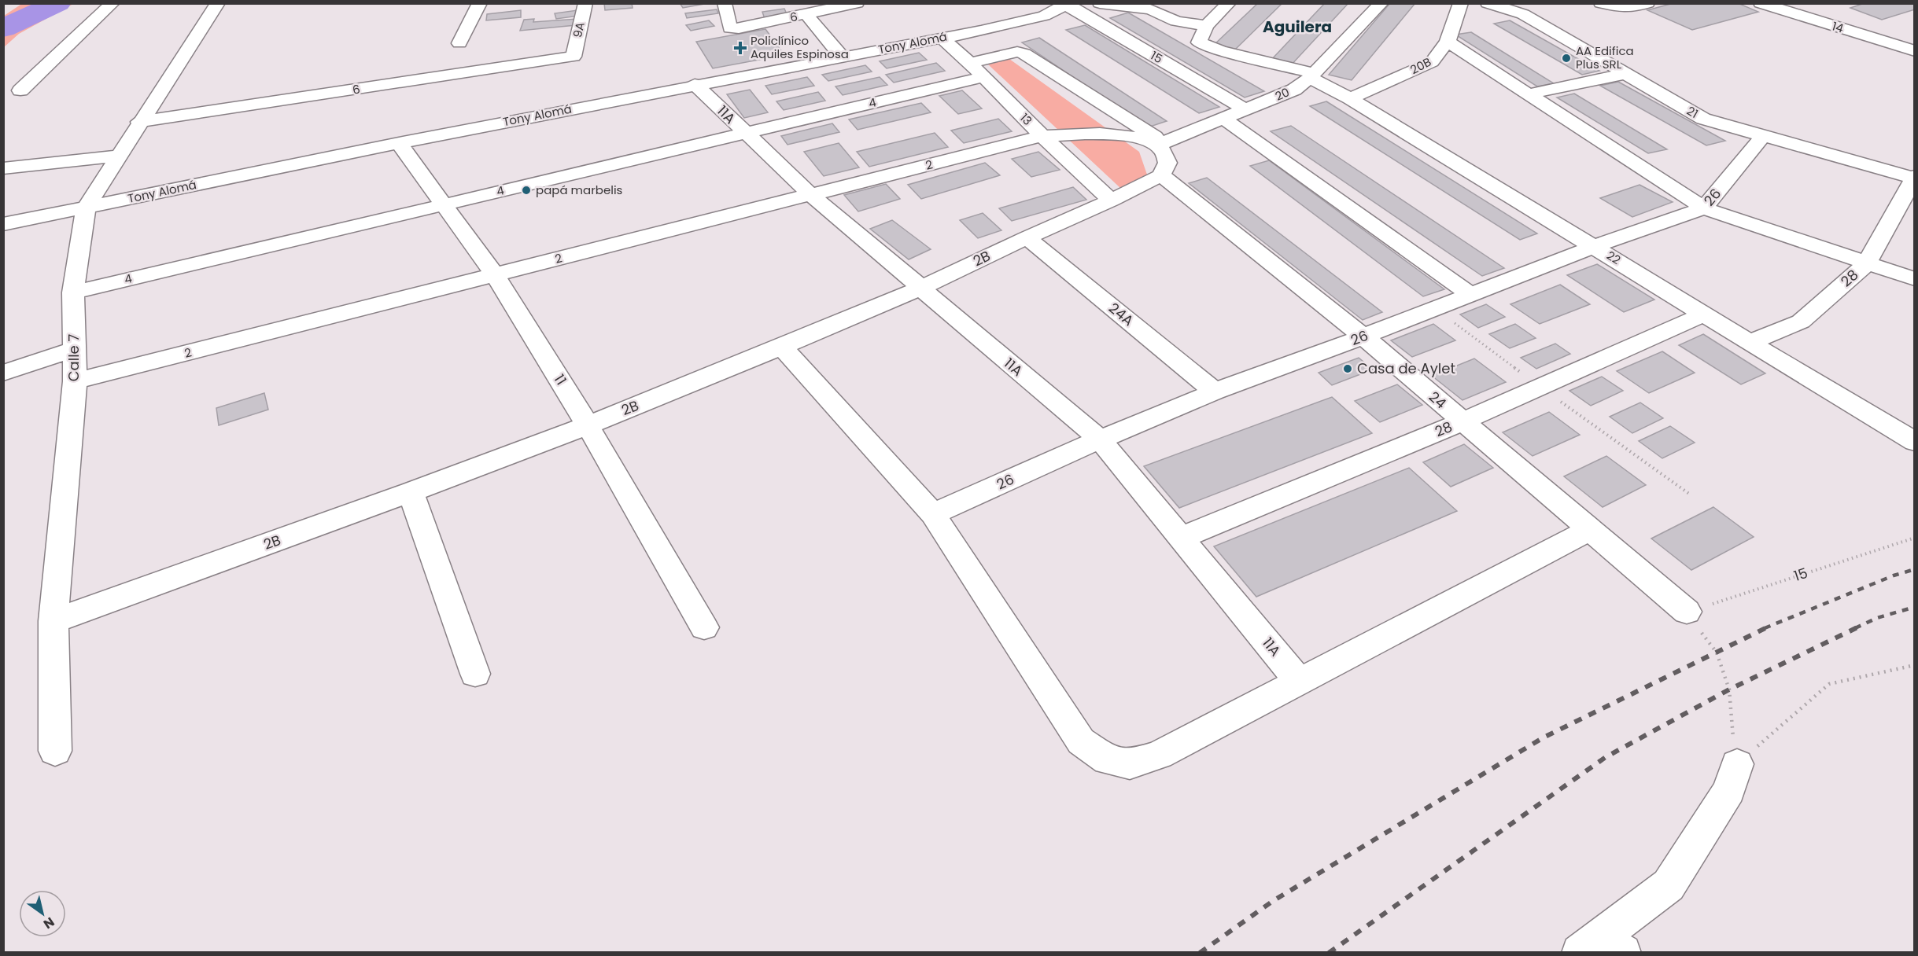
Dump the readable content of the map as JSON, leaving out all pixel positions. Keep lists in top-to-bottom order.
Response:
{
  "streets": {
    "street": [
      "6",
      "14",
      "9A",
      "Tony Alomá",
      "15",
      "20B",
      "20",
      "4",
      "21",
      "11A",
      "13",
      "2",
      "26",
      "22",
      "2B",
      "28",
      "24A",
      "Calle 7",
      "11",
      "24"
    ]
  },
  "crossings": [
    ["6", "9A"],
    ["6", "Calle 7"],
    ["Tony Alomá", "15"],
    ["Tony Alomá", "11A"],
    ["Tony Alomá", "13"],
    ["Tony Alomá", "Calle 7"],
    ["Tony Alomá", "11"],
    ["15", "20"],
    ["15", "24"],
    ["20B", "22"],
    ["20", "2"],
    ["20", "22"],
    ["4", "11A"],
    ["4", "13"],
    ["4", "Calle 7"],
    ["4", "11"],
    ["21", "26"],
    ["21", "28"],
    ["11A", "2"],
    ["11A", "26"],
    ["11A", "2B"],
    ["11A", "28"],
    ["13", "2"],
    ["13", "2B"],
    ["2", "Calle 7"],
    ["2", "11"],
    ["26", "22"],
    ["26", "24A"],
    ["26", "24"],
    ["22", "28"],
    ["2B", "24A"],
    ["2B", "Calle 7"],
    ["2B", "11"],
    ["2B", "24"],
    ["28", "24"]
  ],
  "districts": ["Aguilera"],
  "places": {
    "health": ["Policlínico Aquiles Espinosa"],
    "other": ["AA Edifica Plus SRL", "papá marbelis", "Casa de Aylet"]
  },
  "north": "bottom right"
}
